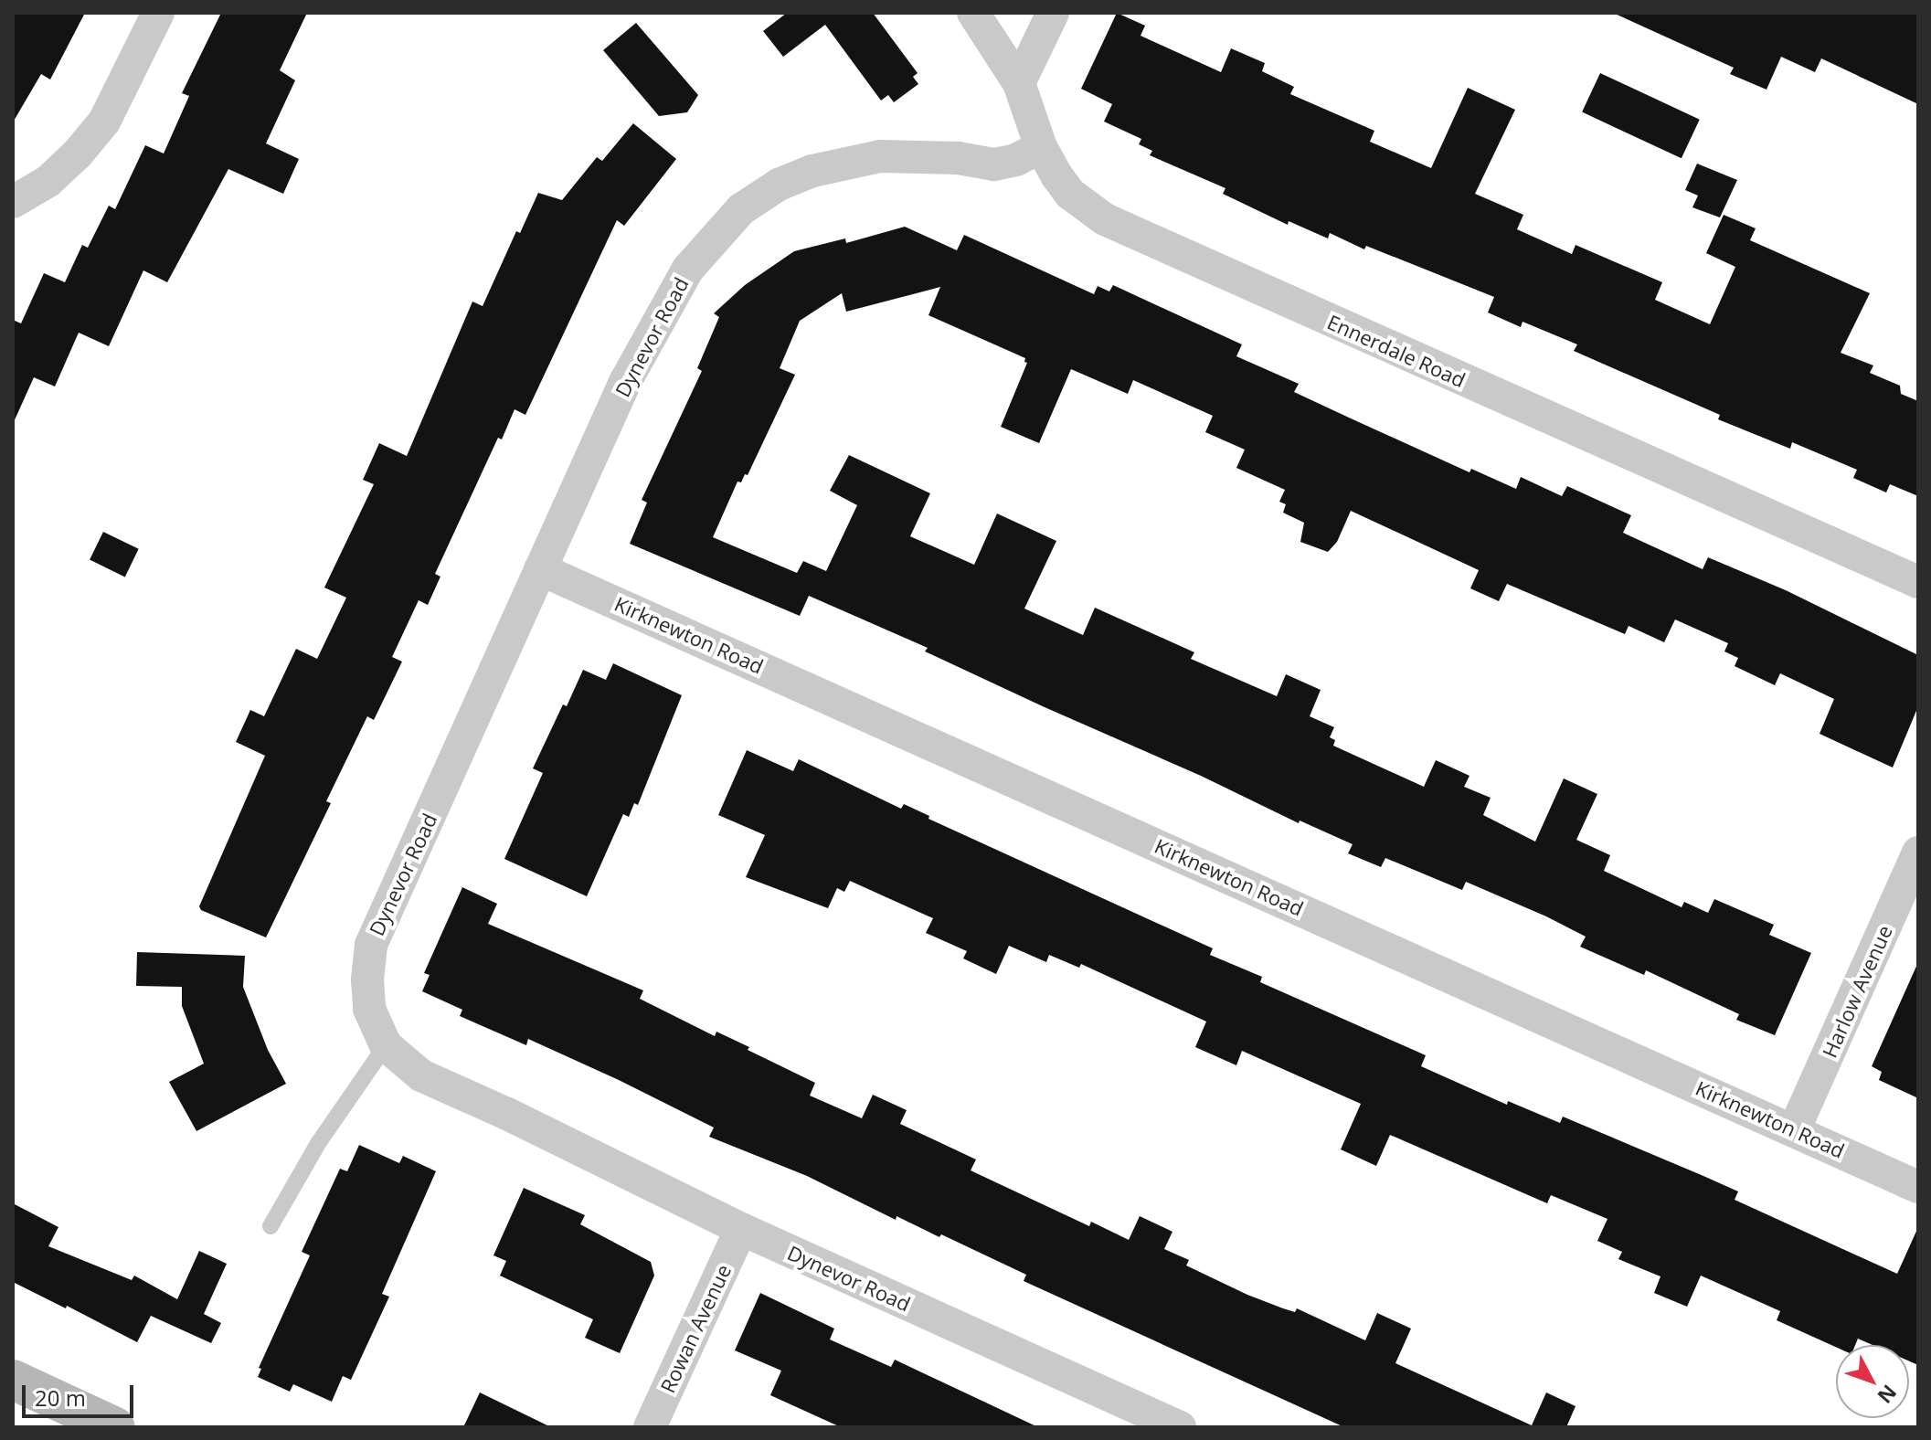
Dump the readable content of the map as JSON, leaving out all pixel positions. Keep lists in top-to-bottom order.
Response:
{
  "streets": {
    "street": [
      "Dynevor Road",
      "Ennerdale Road",
      "Kirknewton Road",
      "Harlow Avenue",
      "Rowan Avenue"
    ]
  },
  "crossings": [
    ["Dynevor Road", "Ennerdale Road"],
    ["Dynevor Road", "Kirknewton Road"],
    ["Dynevor Road", "Rowan Avenue"],
    ["Kirknewton Road", "Harlow Avenue"]
  ],
  "scale_bar": "20 m",
  "north": "bottom right"
}
